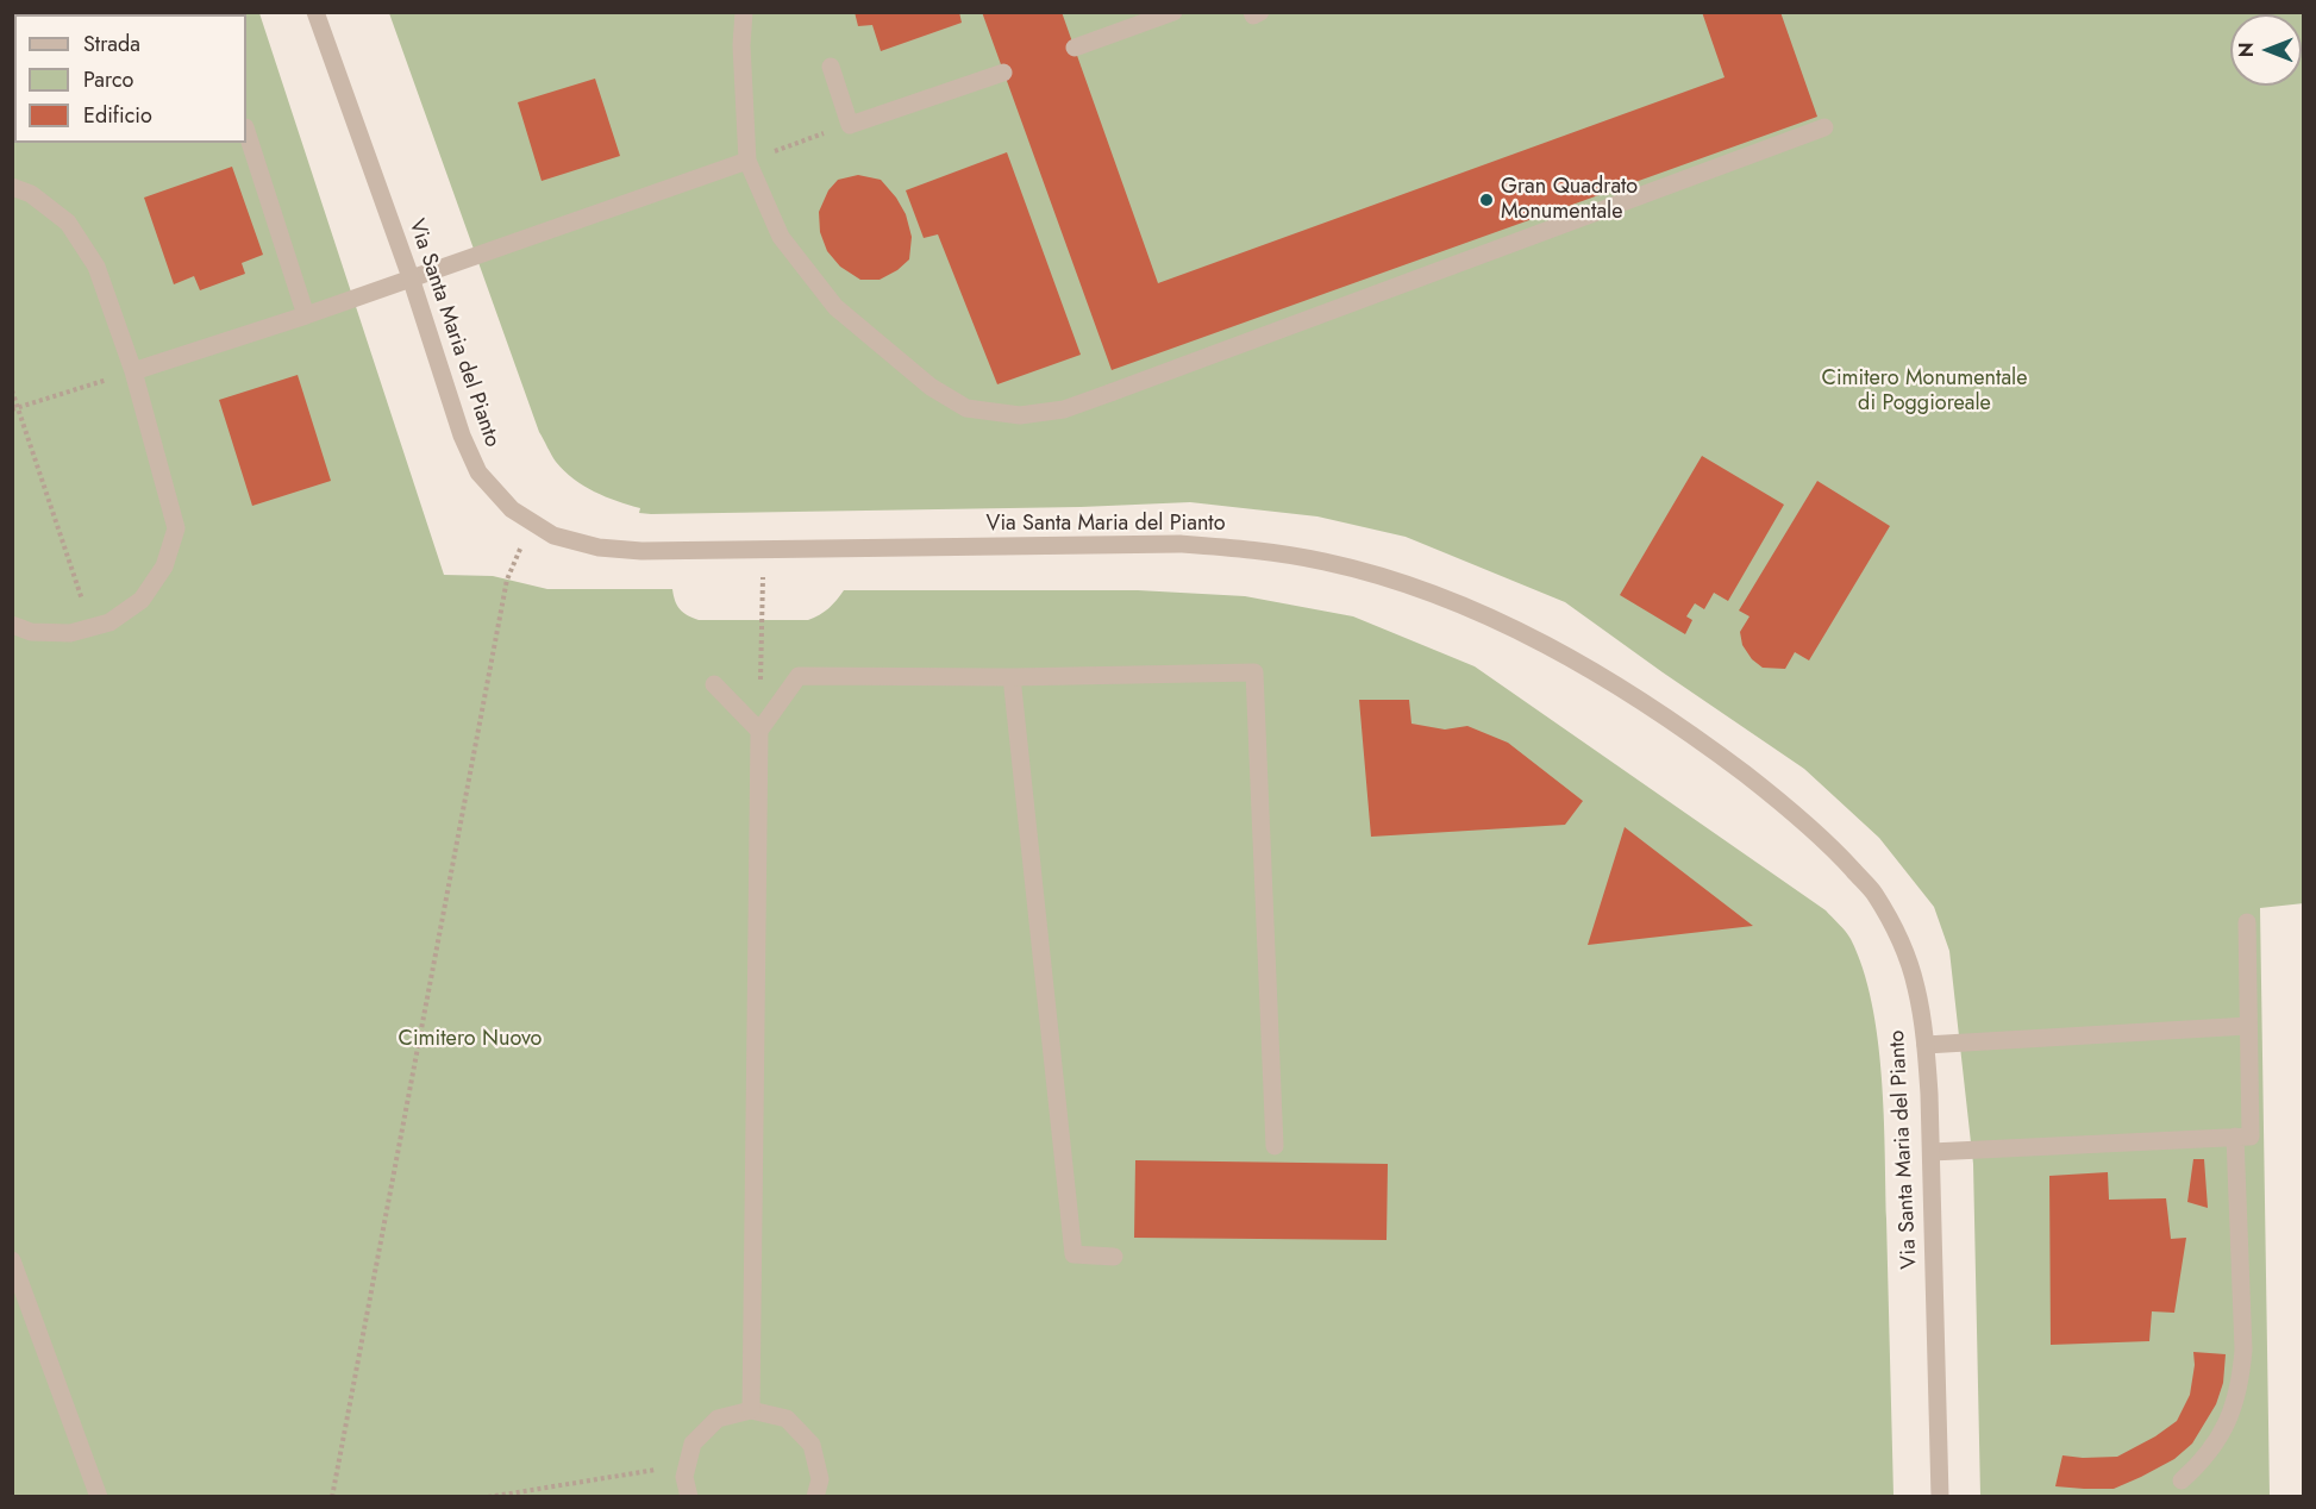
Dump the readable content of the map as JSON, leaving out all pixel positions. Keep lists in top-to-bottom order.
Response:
{
  "streets": {
    "street": ["Via Santa Maria del Pianto"]
  },
  "parks": ["Cimitero Monumentale di Poggioreale", "Cimitero Nuovo"],
  "places": ["Gran Quadrato Monumentale"],
  "legend": ["Strada", "Parco", "Edificio"],
  "north": "left"
}
